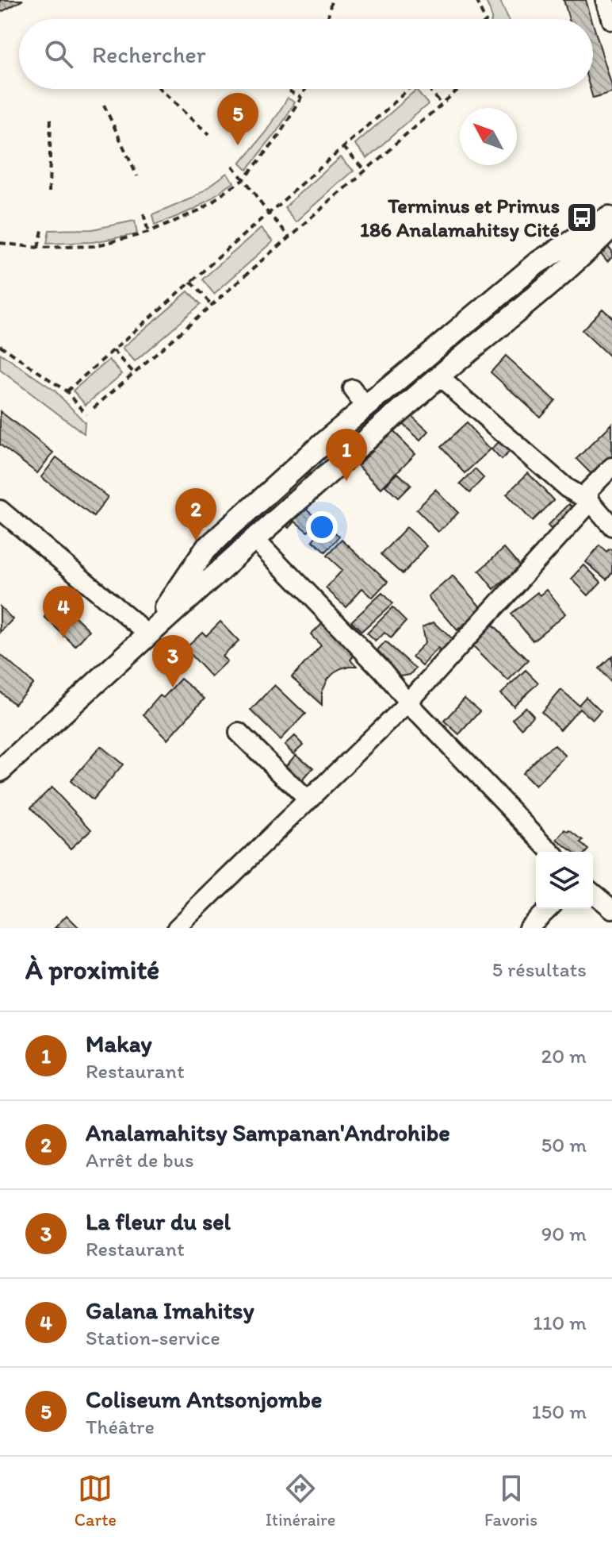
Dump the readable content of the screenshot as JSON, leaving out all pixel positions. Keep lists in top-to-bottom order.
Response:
{
  "places": {
    "bus stop": ["Terminus et Primus 186 Analamahitsy Cité"]
  },
  "north": "top left",
  "page": {
    "search": "Rechercher",
    "pins": [
      "5",
      "1",
      "2",
      "4",
      "3"
    ],
    "heading": ["À proximité", "5 résultats"],
    "list": [
      {
        "mark": "1",
        "name": "Makay",
        "note": "Restaurant",
        "value": "20 m"
      },
      {
        "mark": "2",
        "name": "Analamahitsy Sampanan'Androhibe",
        "note": "Arrêt de bus",
        "value": "50 m"
      },
      {
        "mark": "3",
        "name": "La fleur du sel",
        "note": "Restaurant",
        "value": "90 m"
      },
      {
        "mark": "4",
        "name": "Galana Imahitsy",
        "note": "Station-service",
        "value": "110 m"
      },
      {
        "mark": "5",
        "name": "Coliseum Antsonjombe",
        "note": "Théâtre",
        "value": "150 m"
      }
    ],
    "nav": ["Carte", "Itinéraire", "Favoris"]
  }
}
